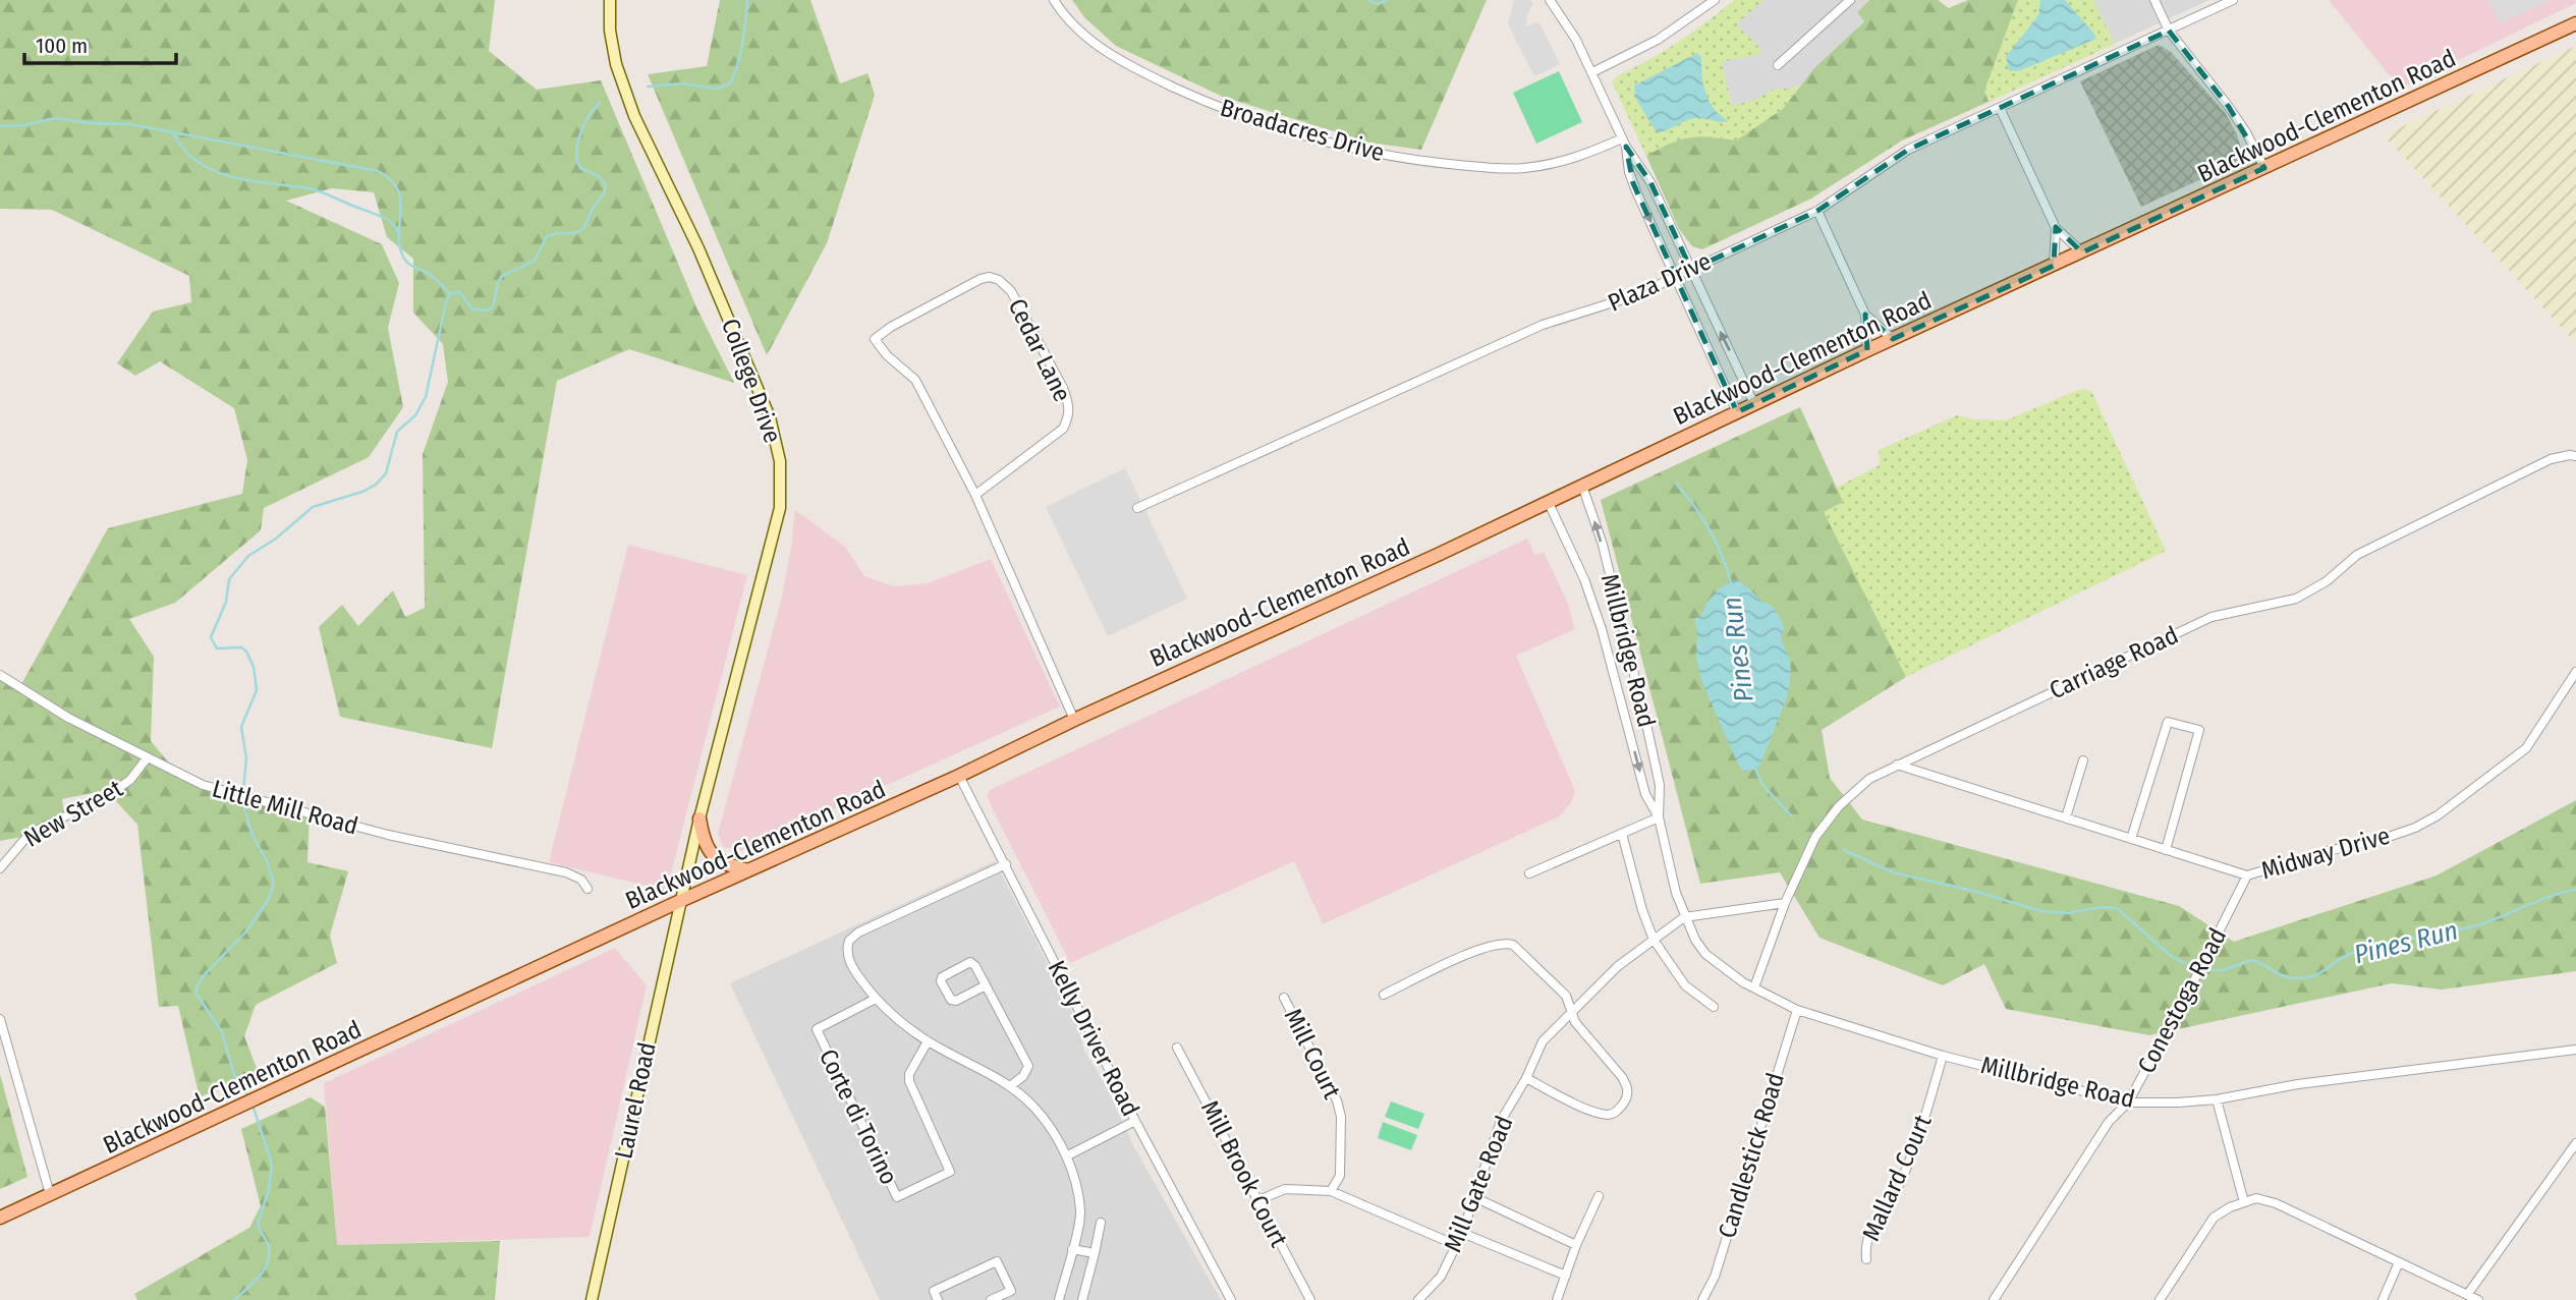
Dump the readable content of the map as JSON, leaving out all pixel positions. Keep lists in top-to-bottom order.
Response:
{
  "streets": {
    "main road": ["Blackwood-Clementon Road", "College Drive", "Laurel Road"],
    "street": [
      "Broadacres Drive",
      "Plaza Drive",
      "Cedar Lane",
      "Millbridge Road",
      "Carriage Road",
      "Little Mill Road",
      "New Street",
      "Midway Drive",
      "Conestoga Road",
      "Kelly Driver Road",
      "Mill Court",
      "Corte di Torino",
      "Candlestick Road",
      "Mill Brook Court",
      "Mallard Court",
      "Mill Gate Road"
    ]
  },
  "crossings": [
    ["Blackwood-Clementon Road", "Cedar Lane"],
    ["Blackwood-Clementon Road", "College Drive"],
    ["Blackwood-Clementon Road", "Millbridge Road"],
    ["Blackwood-Clementon Road", "Kelly Driver Road"],
    ["Blackwood-Clementon Road", "Laurel Road"],
    ["College Drive", "Laurel Road"],
    ["Millbridge Road", "Carriage Road"],
    ["Millbridge Road", "Conestoga Road"],
    ["Millbridge Road", "Candlestick Road"],
    ["Millbridge Road", "Mallard Court"],
    ["Millbridge Road", "Mill Gate Road"],
    ["Carriage Road", "Midway Drive"],
    ["Little Mill Road", "New Street"],
    ["Midway Drive", "Conestoga Road"]
  ],
  "water": ["Pines Run"],
  "scale_bar": "100 m"
}
